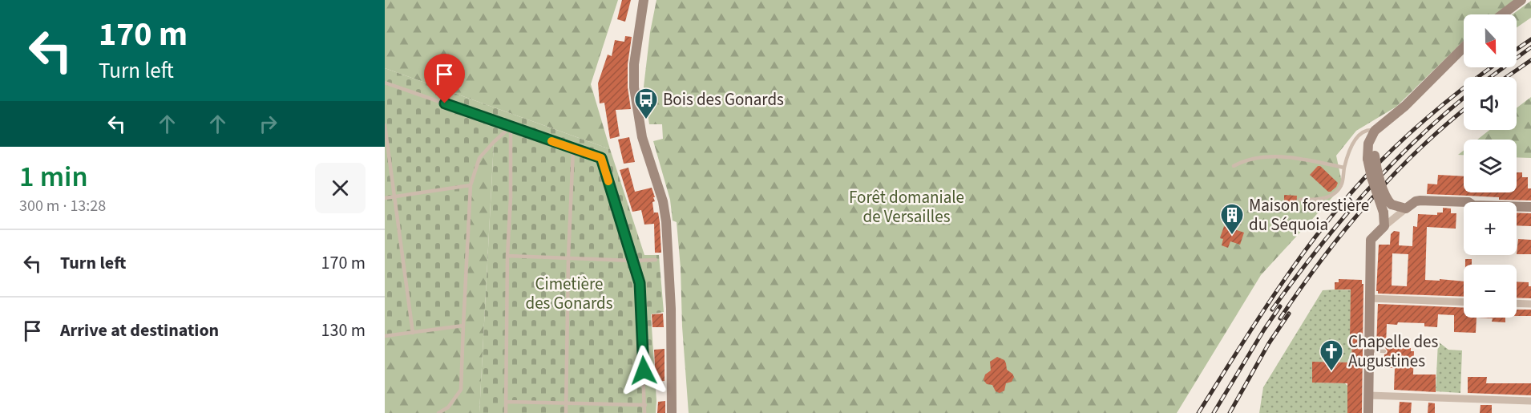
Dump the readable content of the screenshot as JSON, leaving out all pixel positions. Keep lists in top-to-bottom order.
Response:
{
  "parks": ["Forêt domaniale de Versailles", "Cimetière des Gonards"],
  "places": {
    "bus stop": ["Bois des Gonards"],
    "building": ["Maison forestière du Séquoia"],
    "church": ["Chapelle des Augustines"]
  },
  "north": "bottom",
  "page": {
    "turn": ["170 m", "Turn left"],
    "map_buttons": ["+", "−"],
    "heading": ["1 min", "300 m · 13:28"],
    "list": [
      {
        "name": "Turn left",
        "value": "170 m"
      },
      {
        "name": "Arrive at destination",
        "value": "130 m"
      }
    ]
  }
}
